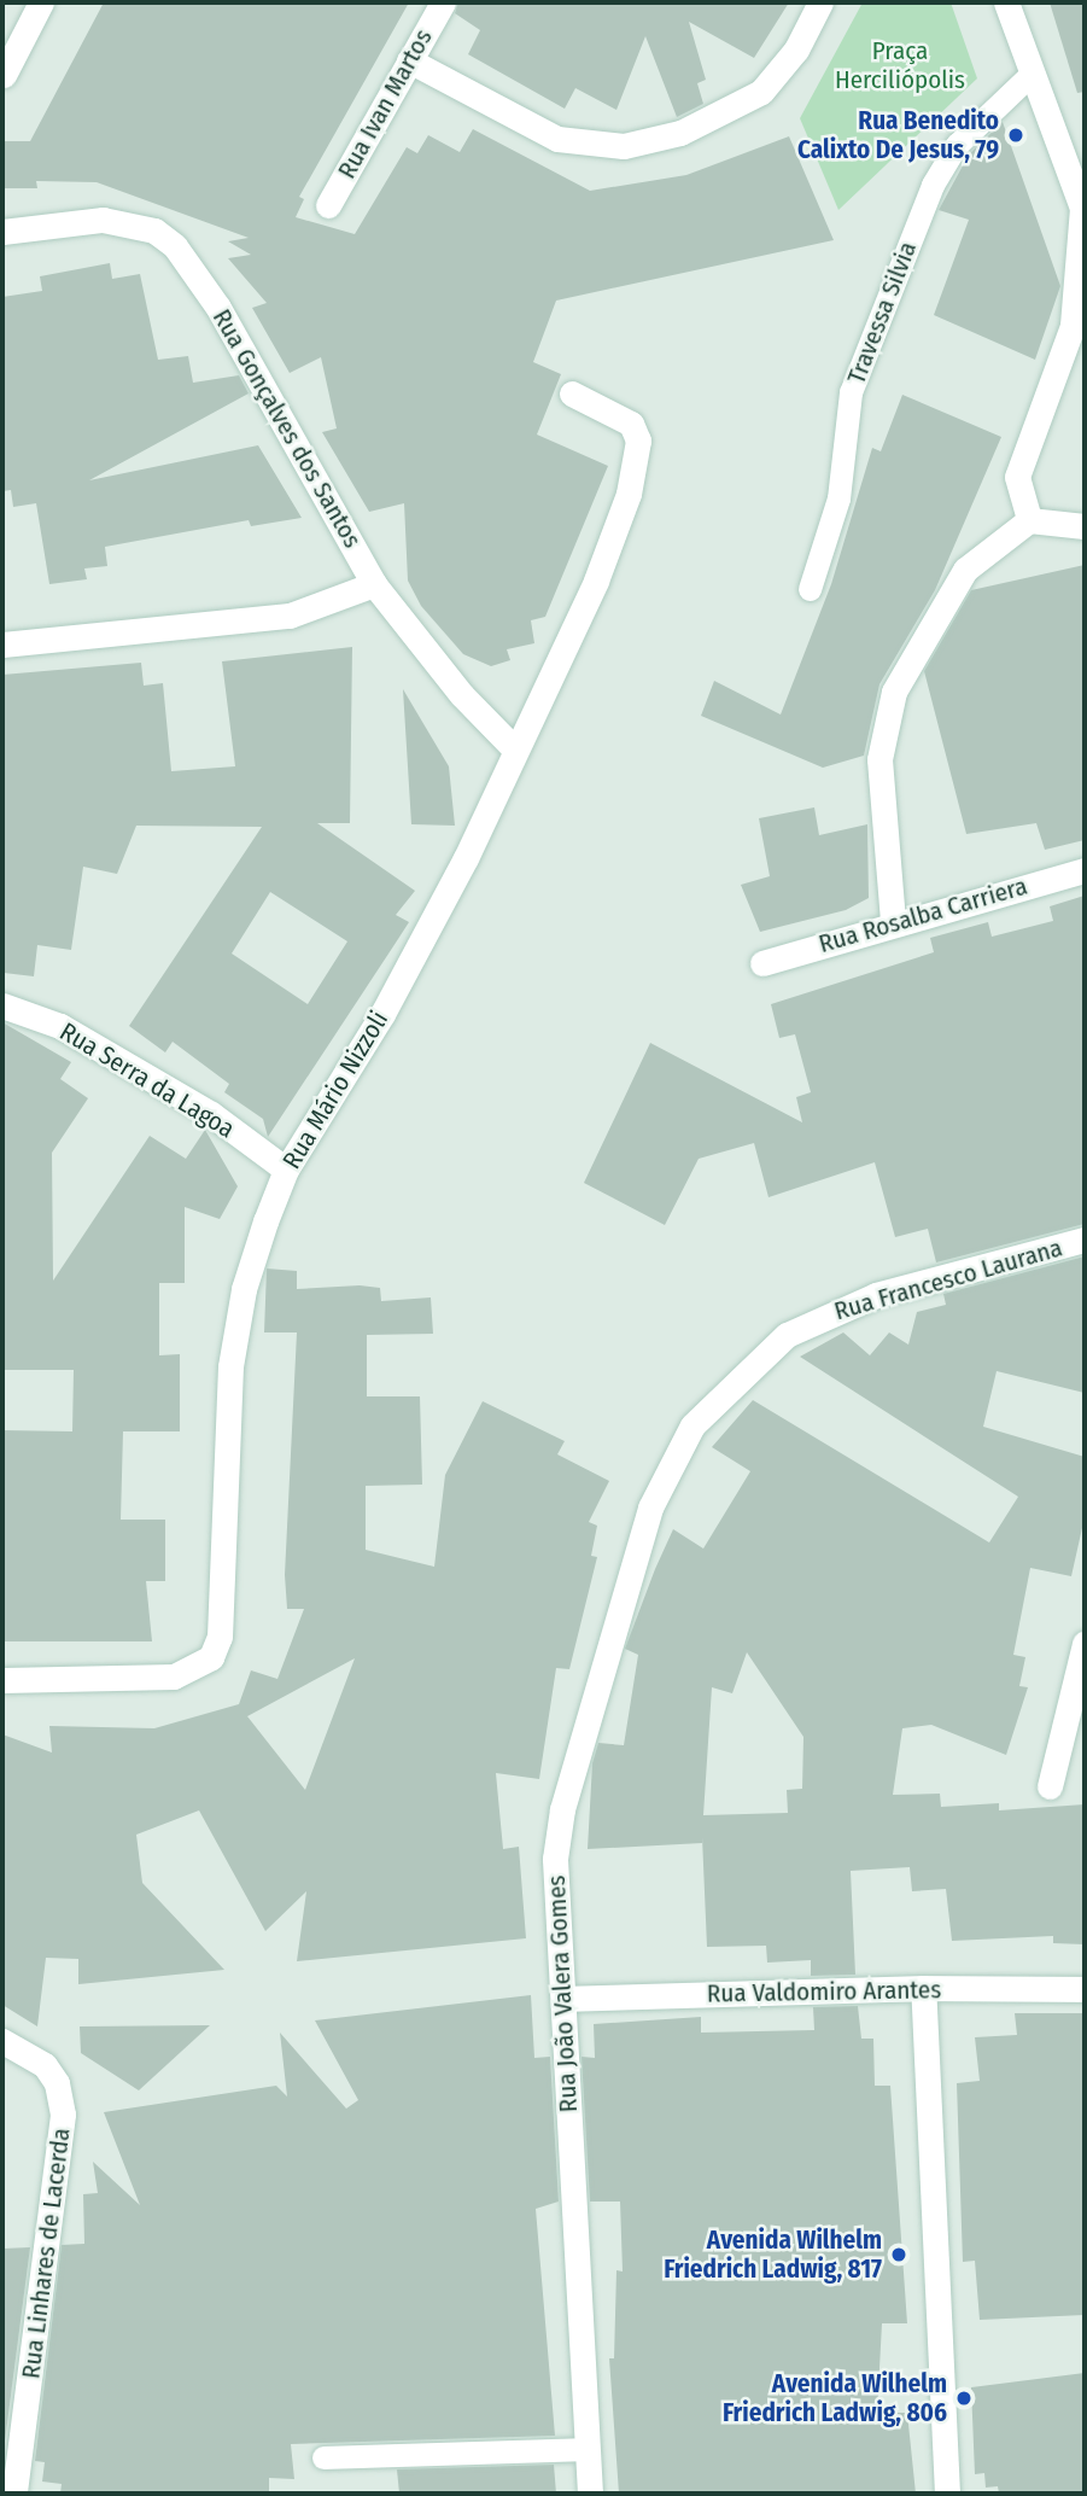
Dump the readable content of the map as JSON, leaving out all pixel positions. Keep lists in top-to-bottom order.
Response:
{
  "streets": {
    "street": [
      "Rua Ivan Martos",
      "Rua Gonçalves dos Santos",
      "Rua Rosalba Carriera",
      "Rua Serra da Lagoa",
      "Rua Mário Nizzoli",
      "Rua Francesco Laurana",
      "Rua Valdomiro Arantes",
      "Rua João Valera Gomes",
      "Rua Linhares de Lacerda"
    ],
    "lane": ["Travessa Silvia"]
  },
  "crossings": [
    ["Rua Gonçalves dos Santos", "Rua Mário Nizzoli"],
    ["Rua Serra da Lagoa", "Rua Mário Nizzoli"],
    ["Rua Francesco Laurana", "Rua João Valera Gomes"],
    ["Rua Valdomiro Arantes", "Rua João Valera Gomes"]
  ],
  "parks": ["Praça Herciliópolis"],
  "places": ["Rua Benedito Calixto De Jesus, 79", "Avenida Wilhelm Friedrich Ladwig, 817", "Avenida Wilhelm Friedrich Ladwig, 806"]
}
